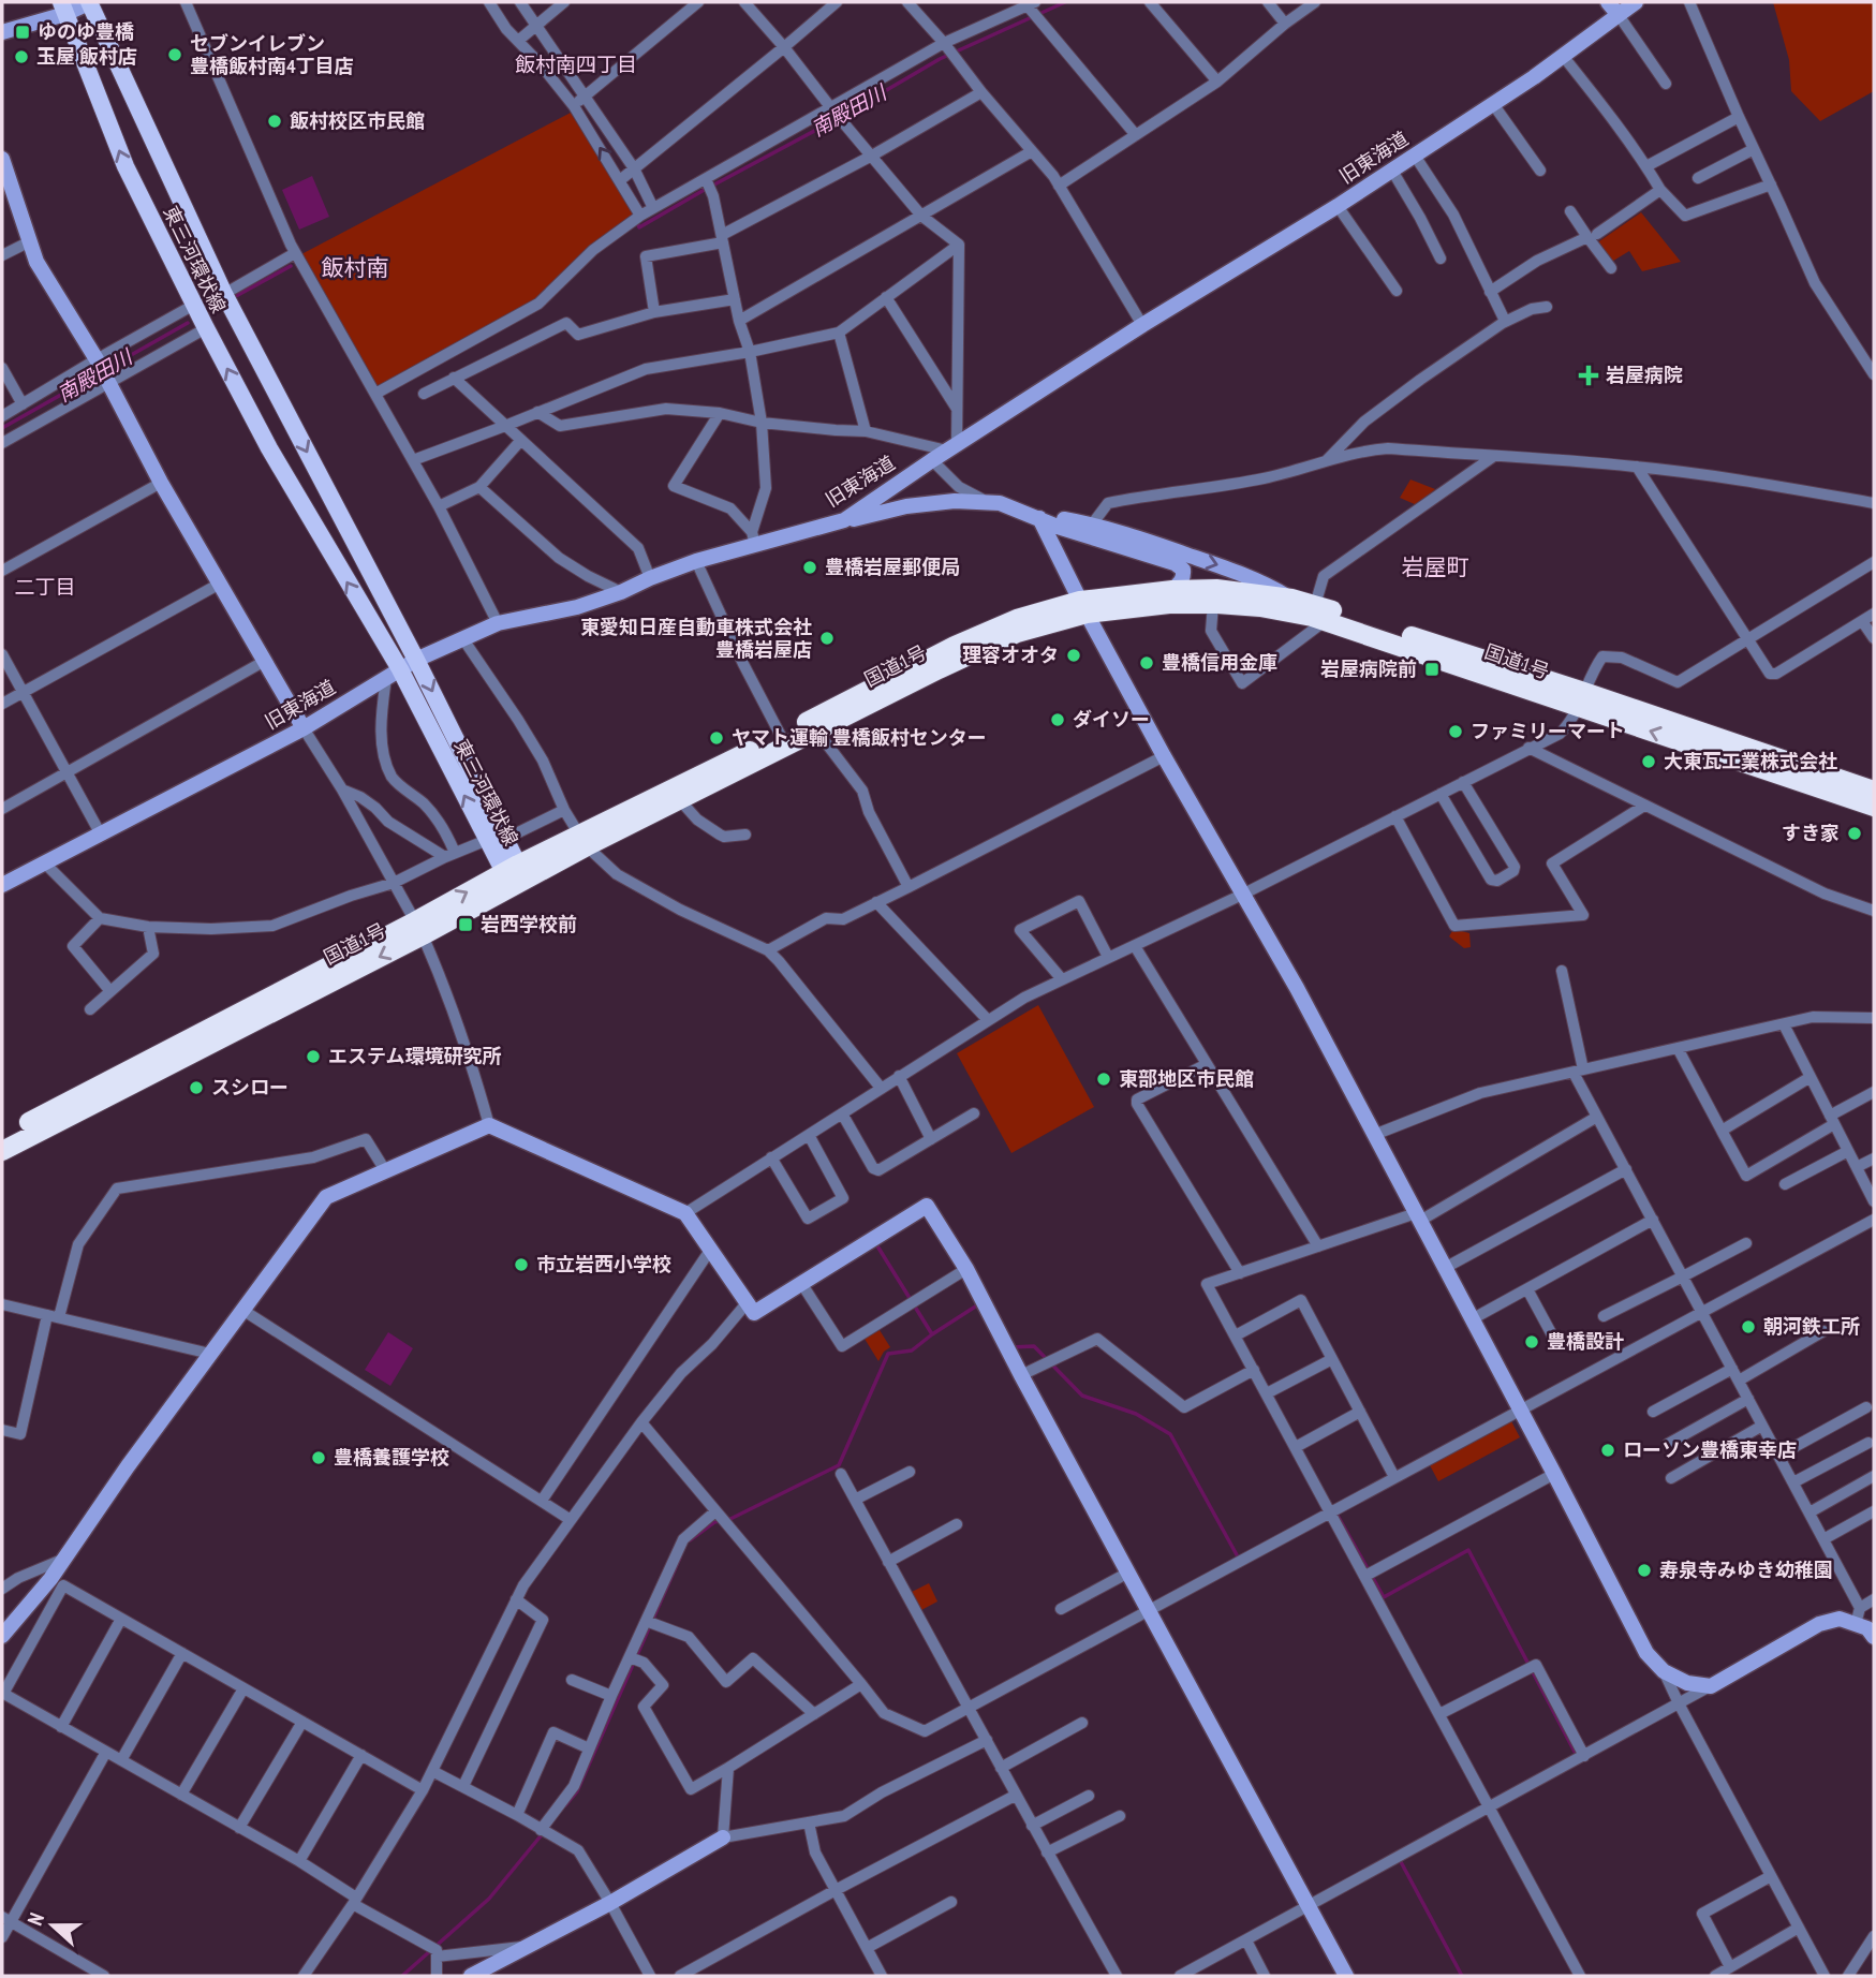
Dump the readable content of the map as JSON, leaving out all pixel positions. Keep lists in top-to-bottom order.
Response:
{
  "streets": {
    "highway": ["国道1号"],
    "main road": ["東三河環状線"],
    "street": ["旧東海道"]
  },
  "crossings": [
    ["旧東海道", "東三河環状線"],
    ["東三河環状線", "国道1号"]
  ],
  "districts": [
    "飯村南四丁目",
    "飯村南",
    "岩屋町",
    "二丁目"
  ],
  "water": ["南殿田川"],
  "places": {
    "transit": ["ゆのゆ豊橋", "岩屋病院前", "岩西学校前"],
    "other": [
      "セブンイレブン 豊橋飯村南4丁目店",
      "玉屋 飯村店",
      "飯村校区市民館",
      "豊橋岩屋郵便局",
      "東愛知日産自動車株式会社 豊橋岩屋店",
      "理容オオタ",
      "豊橋信用金庫",
      "ダイソー",
      "ファミリーマート",
      "ヤマト運輸 豊橋飯村センター",
      "大東瓦工業株式会社",
      "すき家",
      "エステム環境研究所",
      "東部地区市民館",
      "スシロー",
      "市立岩西小学校",
      "朝河鉄工所",
      "豊橋設計",
      "ローソン豊橋東幸店",
      "豊橋養護学校",
      "寿泉寺みゆき幼稚園"
    ],
    "health": ["岩屋病院"]
  },
  "north": "left"
}
